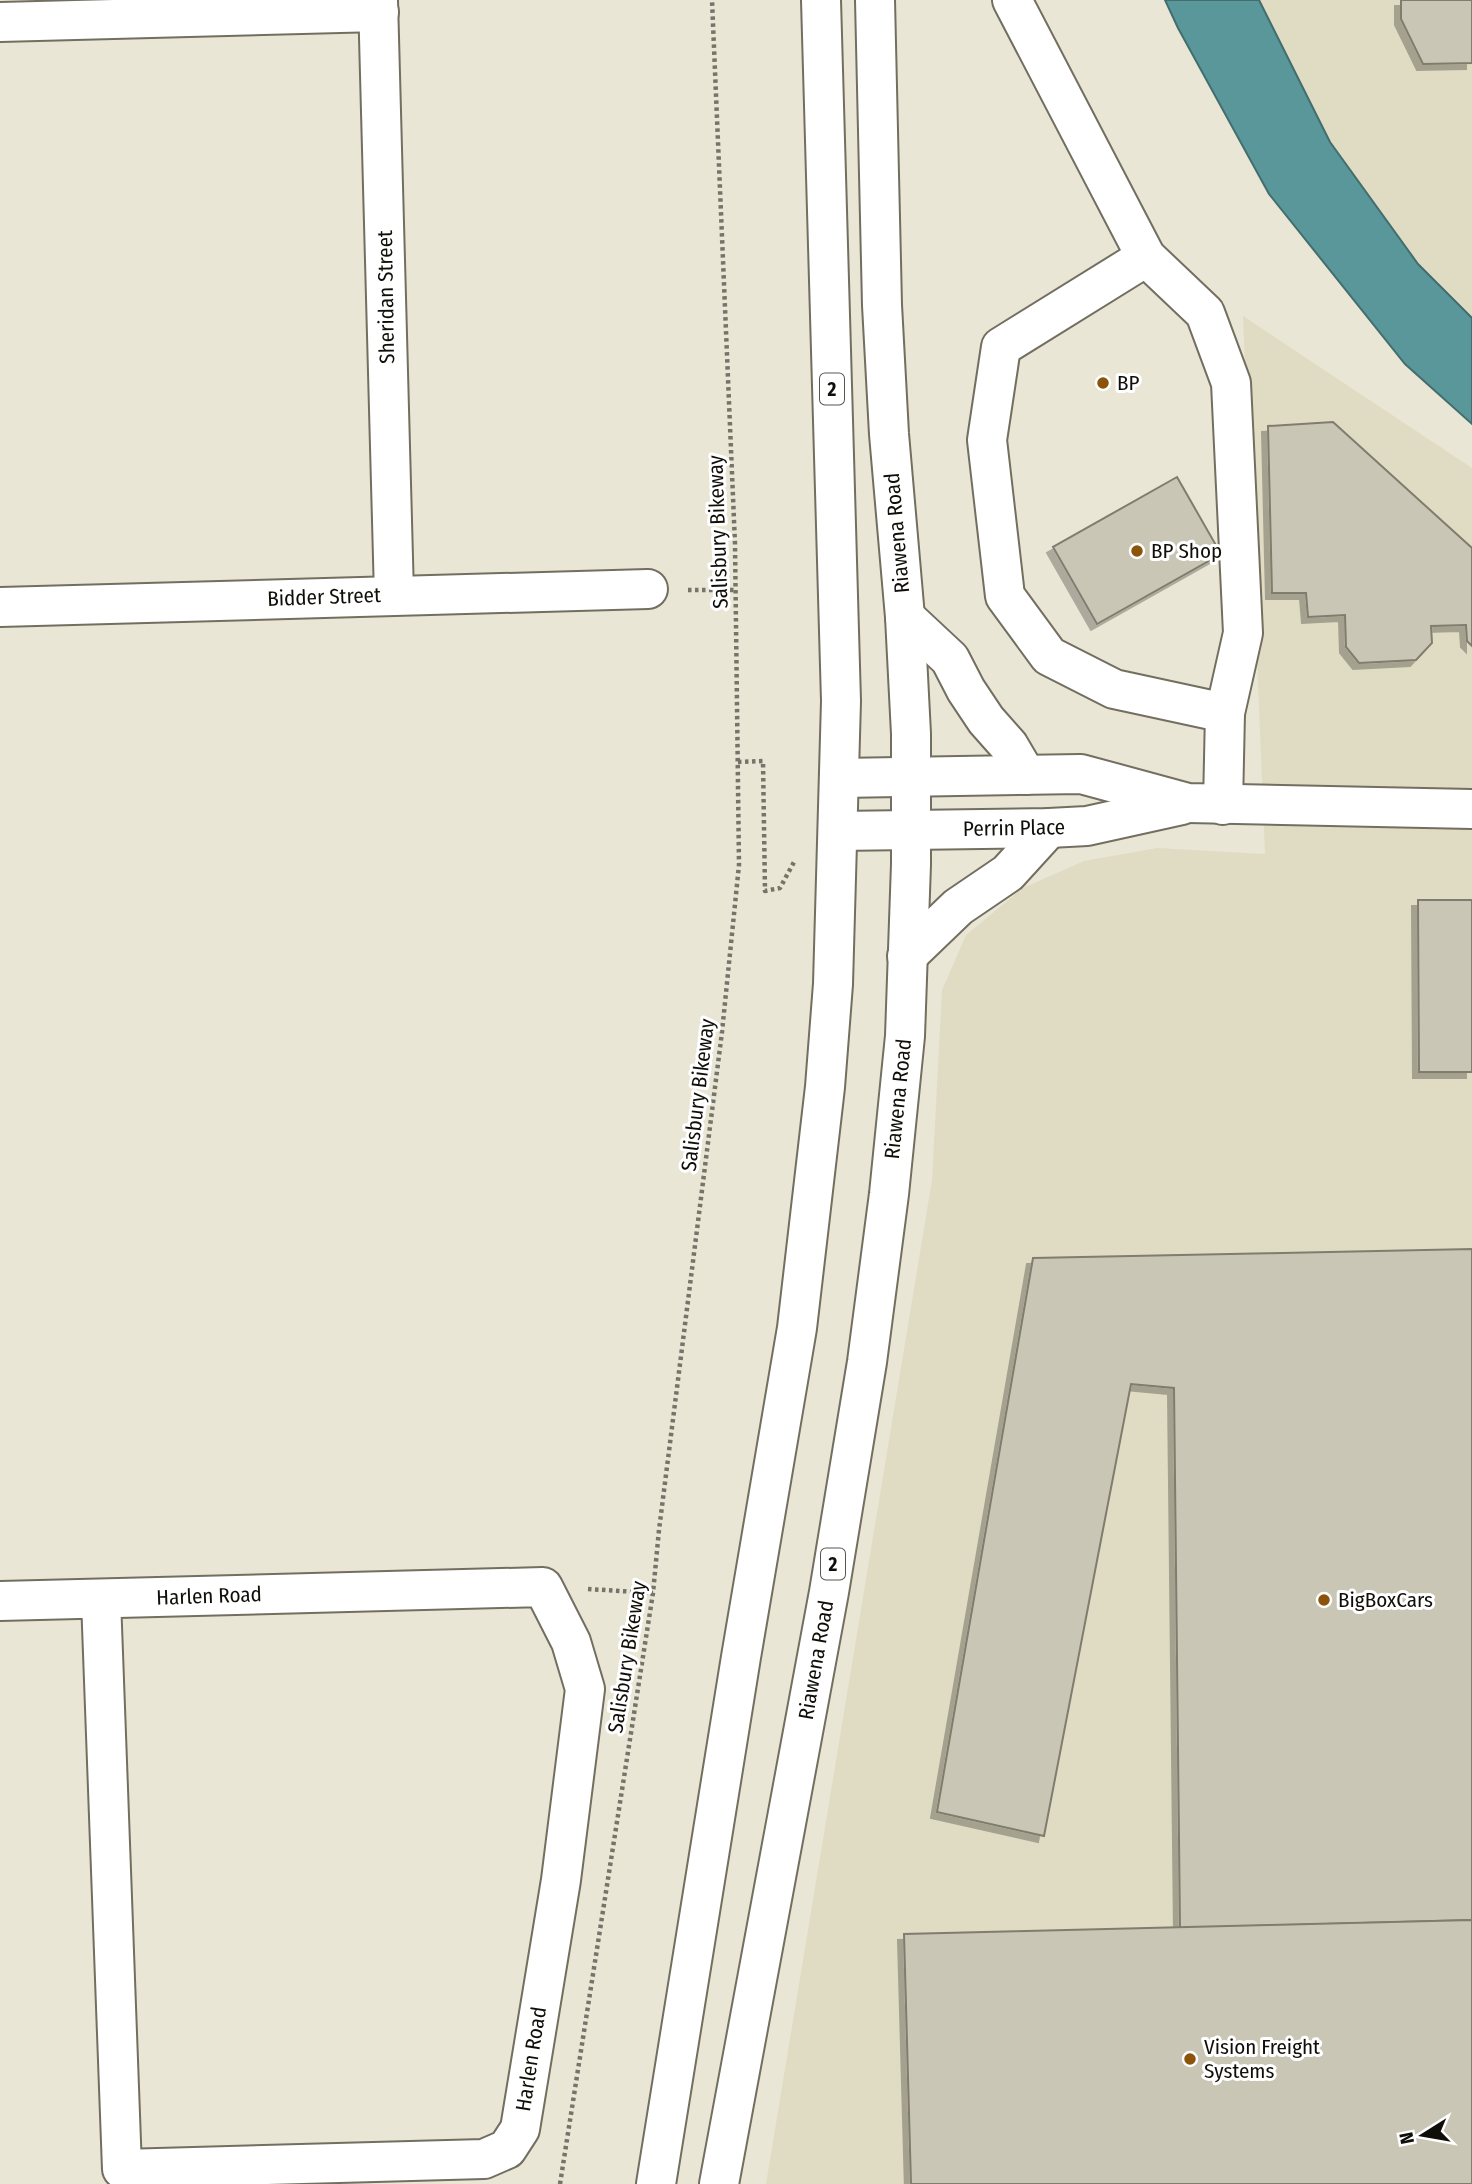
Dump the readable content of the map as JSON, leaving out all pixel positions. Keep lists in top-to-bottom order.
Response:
{
  "streets": {
    "main road": [
      "Sheridan Street",
      "2",
      "Riawena Road",
      "Bidder Street",
      "Perrin Place",
      "Harlen Road"
    ],
    "path": ["Salisbury Bikeway"]
  },
  "crossings": [
    ["Sheridan Street", "Bidder Street"],
    ["2", "Perrin Place"],
    ["Riawena Road", "Perrin Place"]
  ],
  "places": [
    "BP",
    "BP Shop",
    "BigBoxCars",
    "Vision Freight Systems"
  ],
  "north": "left"
}
